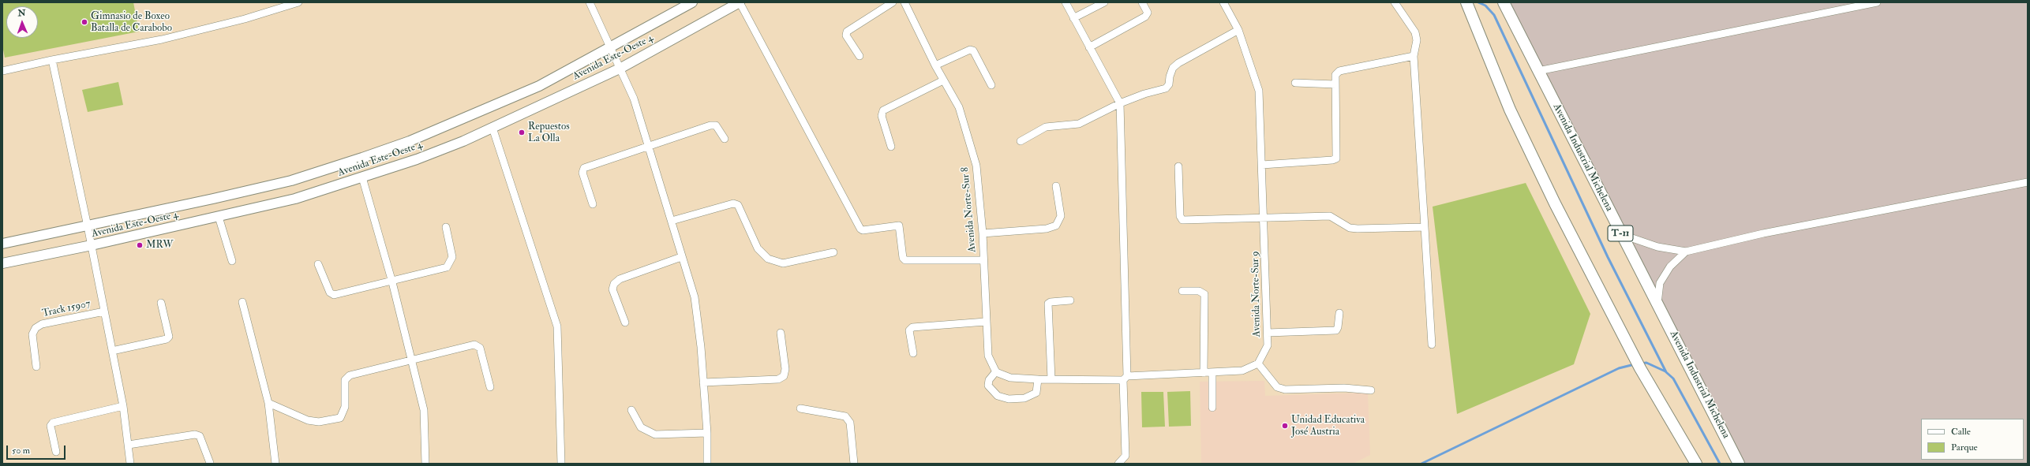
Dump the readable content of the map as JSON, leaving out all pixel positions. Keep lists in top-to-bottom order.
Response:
{
  "streets": {
    "main road": ["Avenida Este-Oeste 4", "Avenida Industrial Michelena", "T-11"],
    "street": ["Avenida Norte-Sur 8", "Avenida Norte-Sur 9", "Track 15907"]
  },
  "places": [
    "Gimnasio de Boxeo Batalla de Carabobo",
    "Repuestos La Olla",
    "MRW",
    "Unidad Educativa José Austria"
  ],
  "legend": ["Calle", "Parque"],
  "scale_bar": "50 m",
  "north": "top"
}
